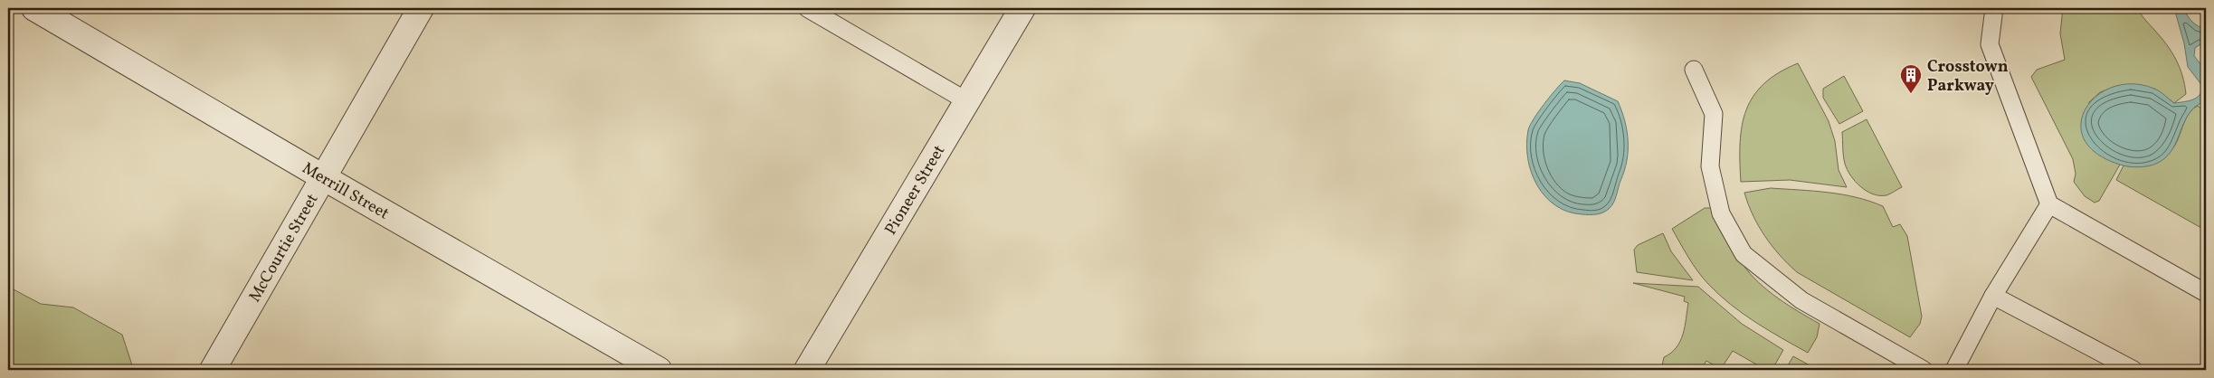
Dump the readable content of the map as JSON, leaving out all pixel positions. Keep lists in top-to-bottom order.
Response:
{
  "streets": {
    "street": ["Pioneer Street", "Merrill Street", "McCourtie Street"]
  },
  "crossings": [
    ["Merrill Street", "McCourtie Street"]
  ],
  "places": {
    "building": ["Crosstown Parkway"]
  }
}
